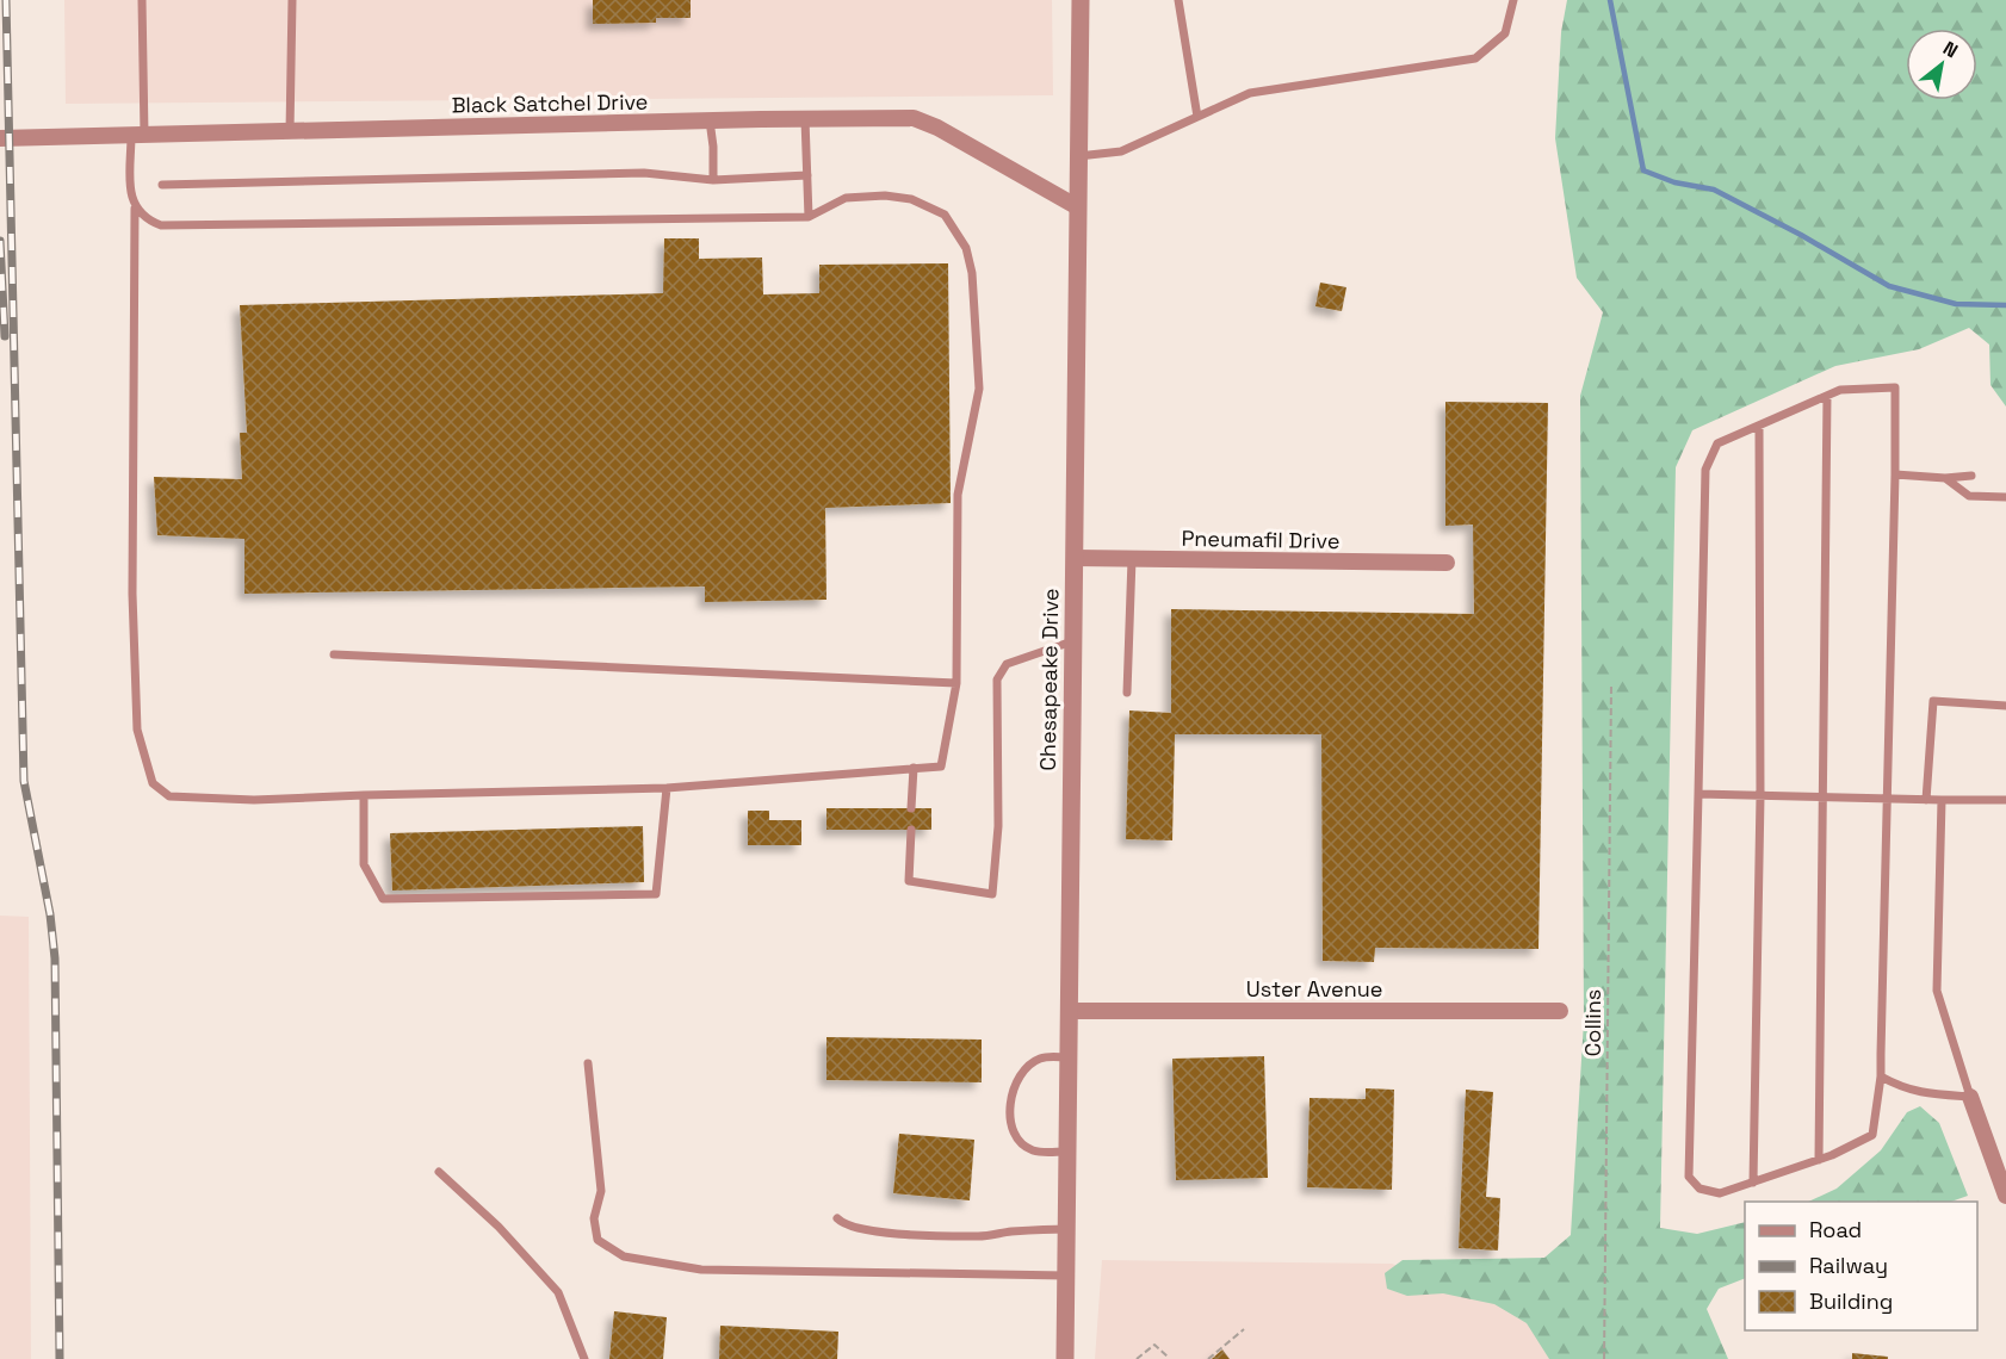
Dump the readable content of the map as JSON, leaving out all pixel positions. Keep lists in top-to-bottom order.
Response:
{
  "streets": {
    "street": [
      "Black Satchel Drive",
      "Pneumafil Drive",
      "Chesapeake Drive",
      "Uster Avenue"
    ],
    "path": ["Collins"]
  },
  "crossings": [
    ["Black Satchel Drive", "Chesapeake Drive"],
    ["Pneumafil Drive", "Chesapeake Drive"],
    ["Chesapeake Drive", "Uster Avenue"]
  ],
  "legend": ["Road", "Railway", "Building"],
  "north": "top right"
}
